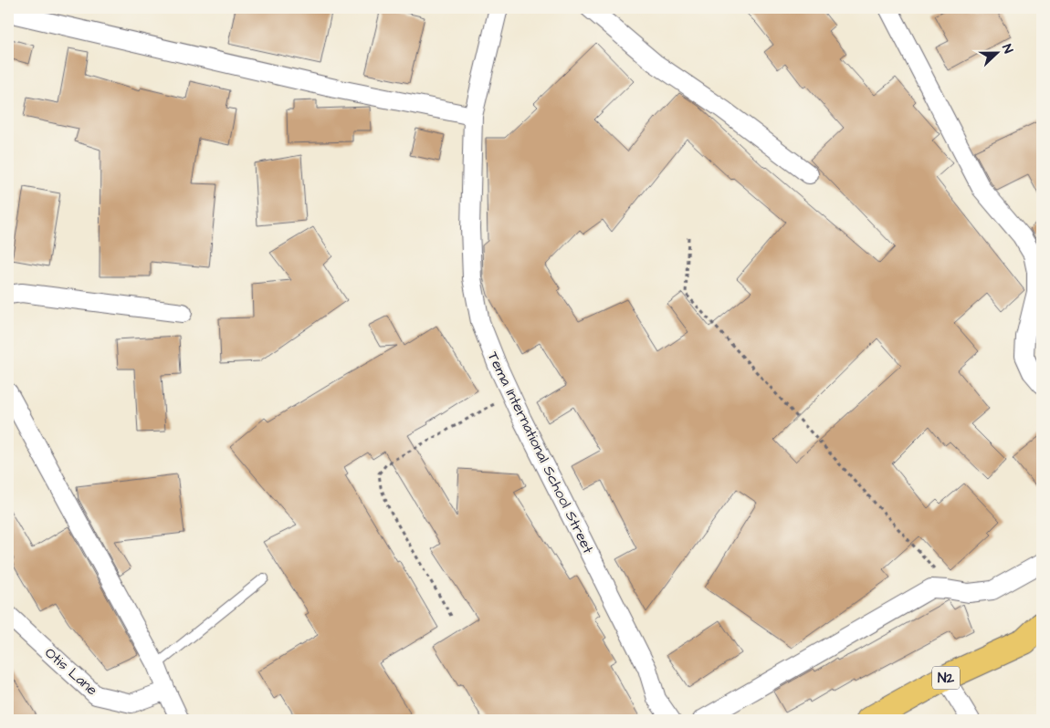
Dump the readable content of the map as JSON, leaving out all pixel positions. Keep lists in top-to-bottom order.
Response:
{
  "streets": {
    "highway": ["N2"],
    "street": ["Tema International School Street", "Otis Lane"]
  },
  "north": "right"
}
